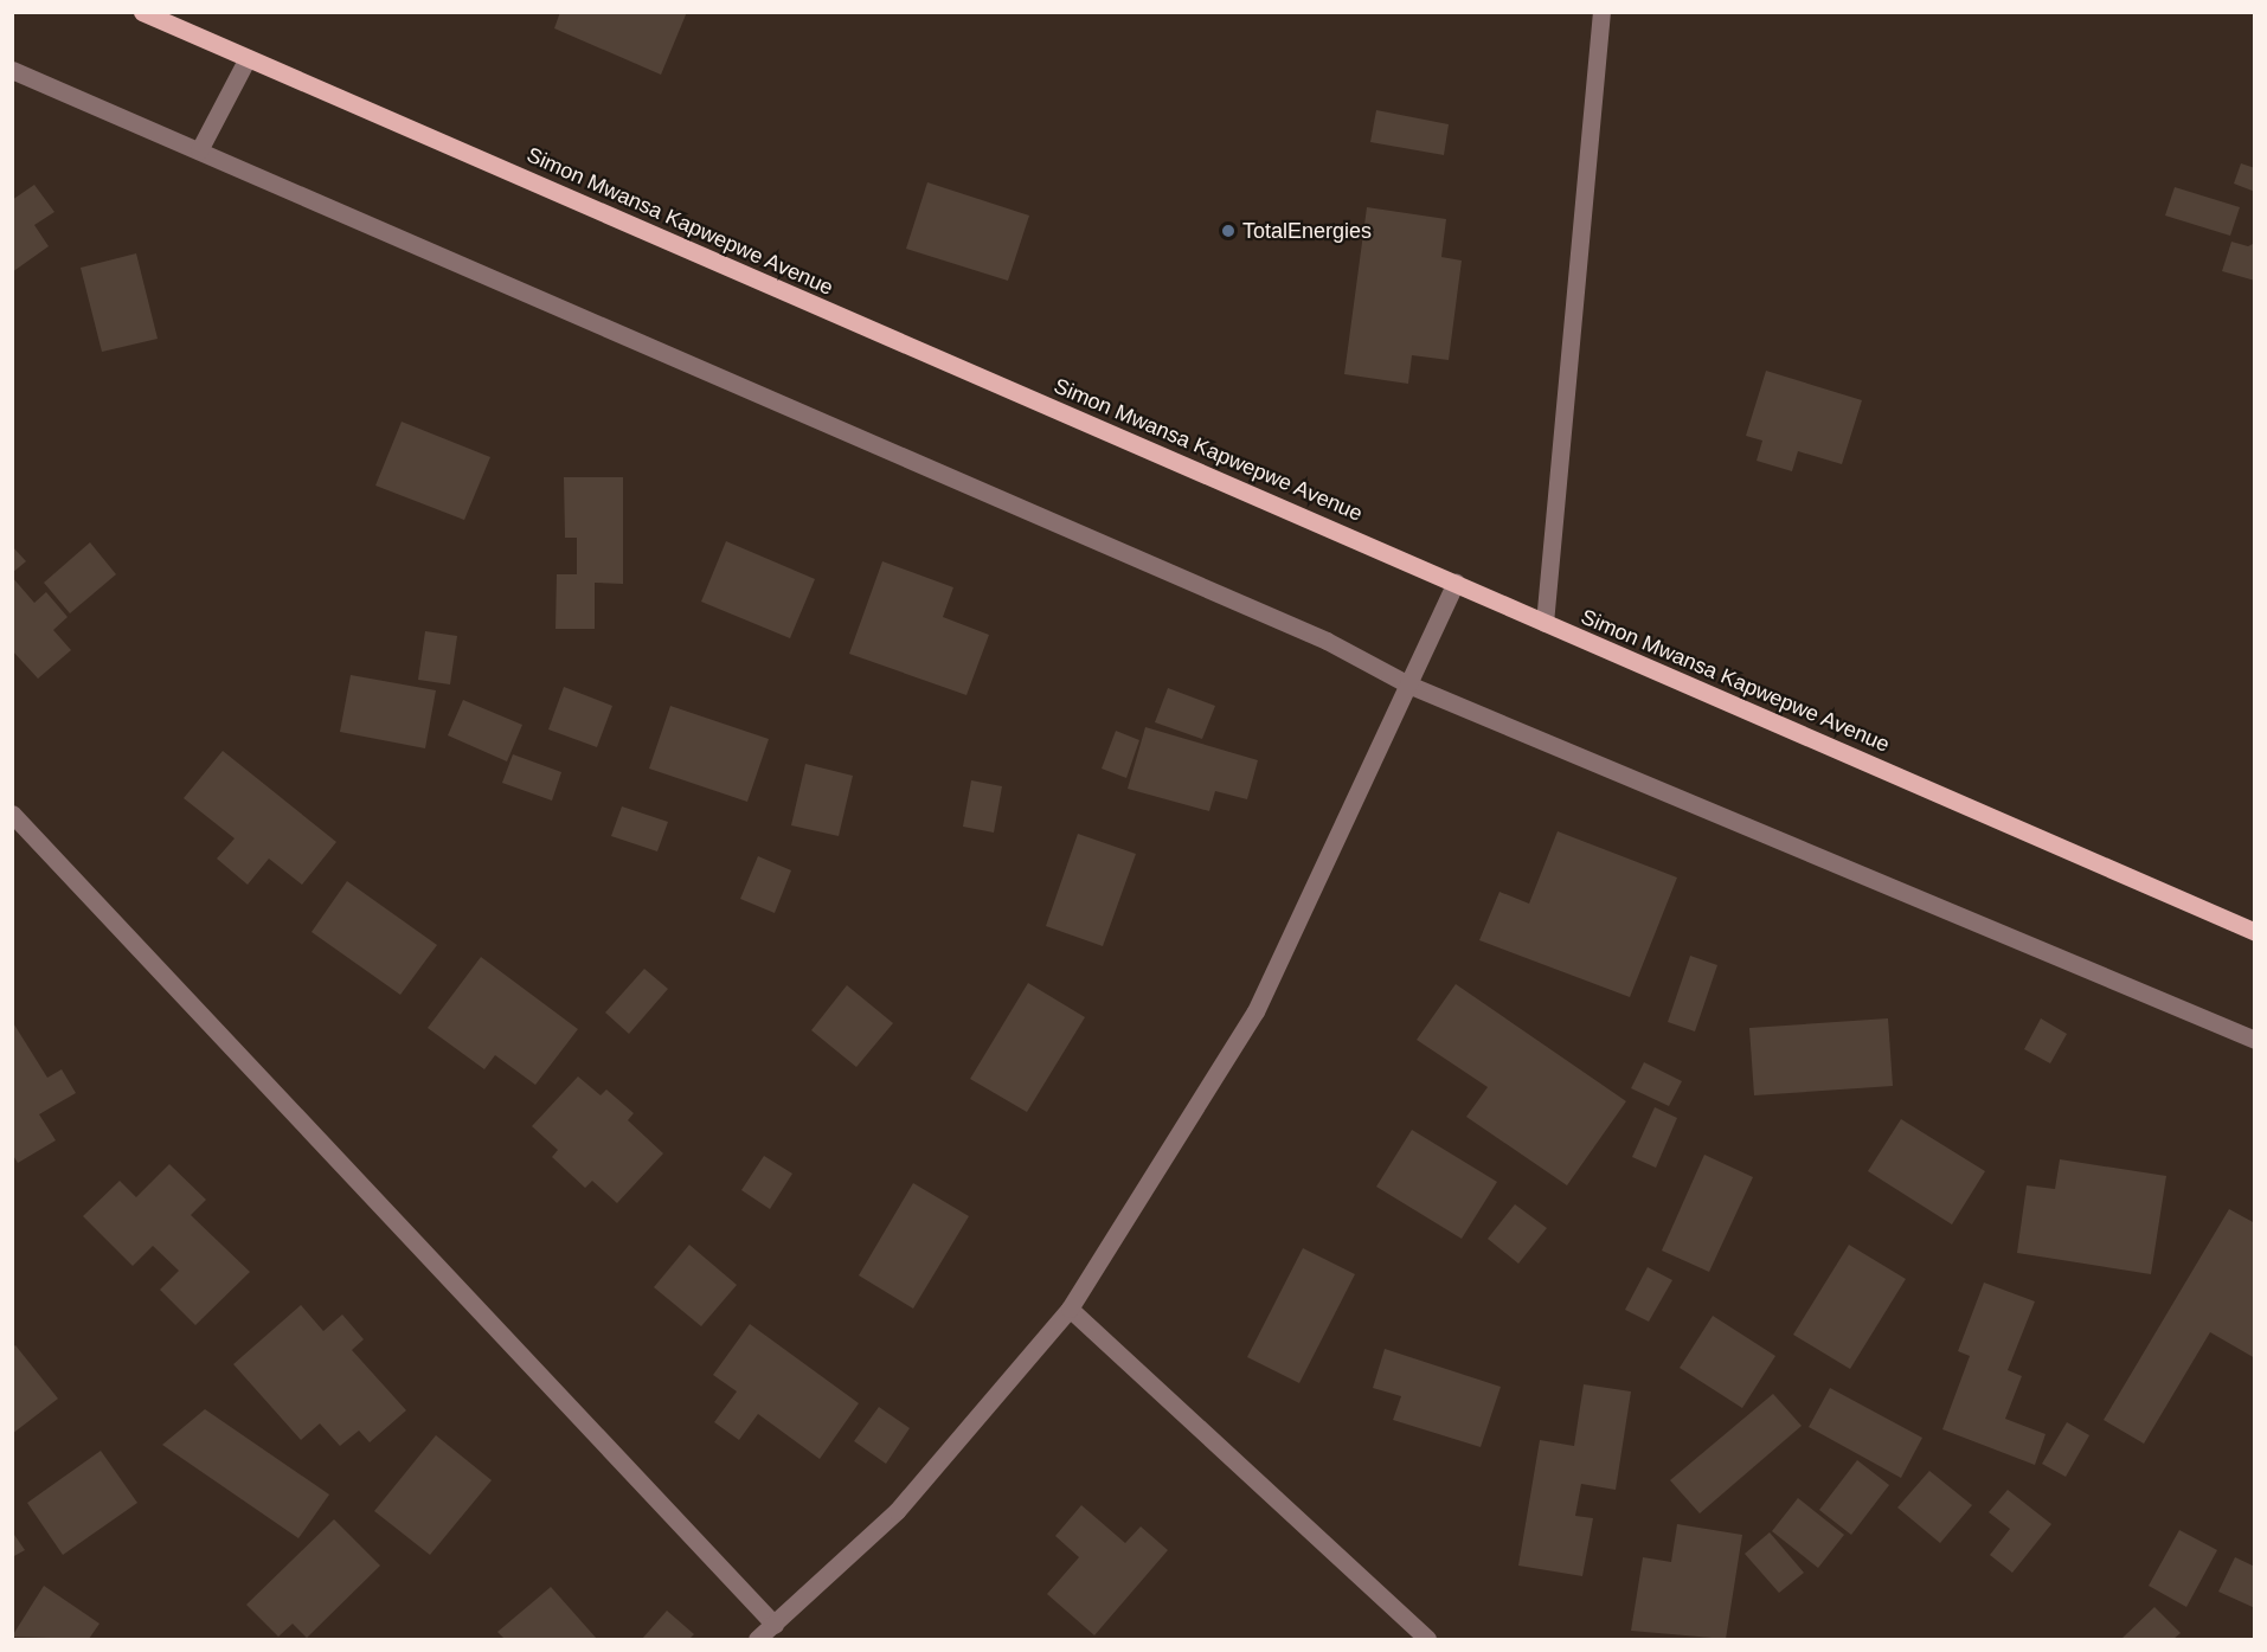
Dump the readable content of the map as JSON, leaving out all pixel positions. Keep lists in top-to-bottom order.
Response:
{
  "streets": {
    "main road": ["Simon Mwansa Kapwepwe Avenue"]
  },
  "places": ["TotalEnergies"]
}
